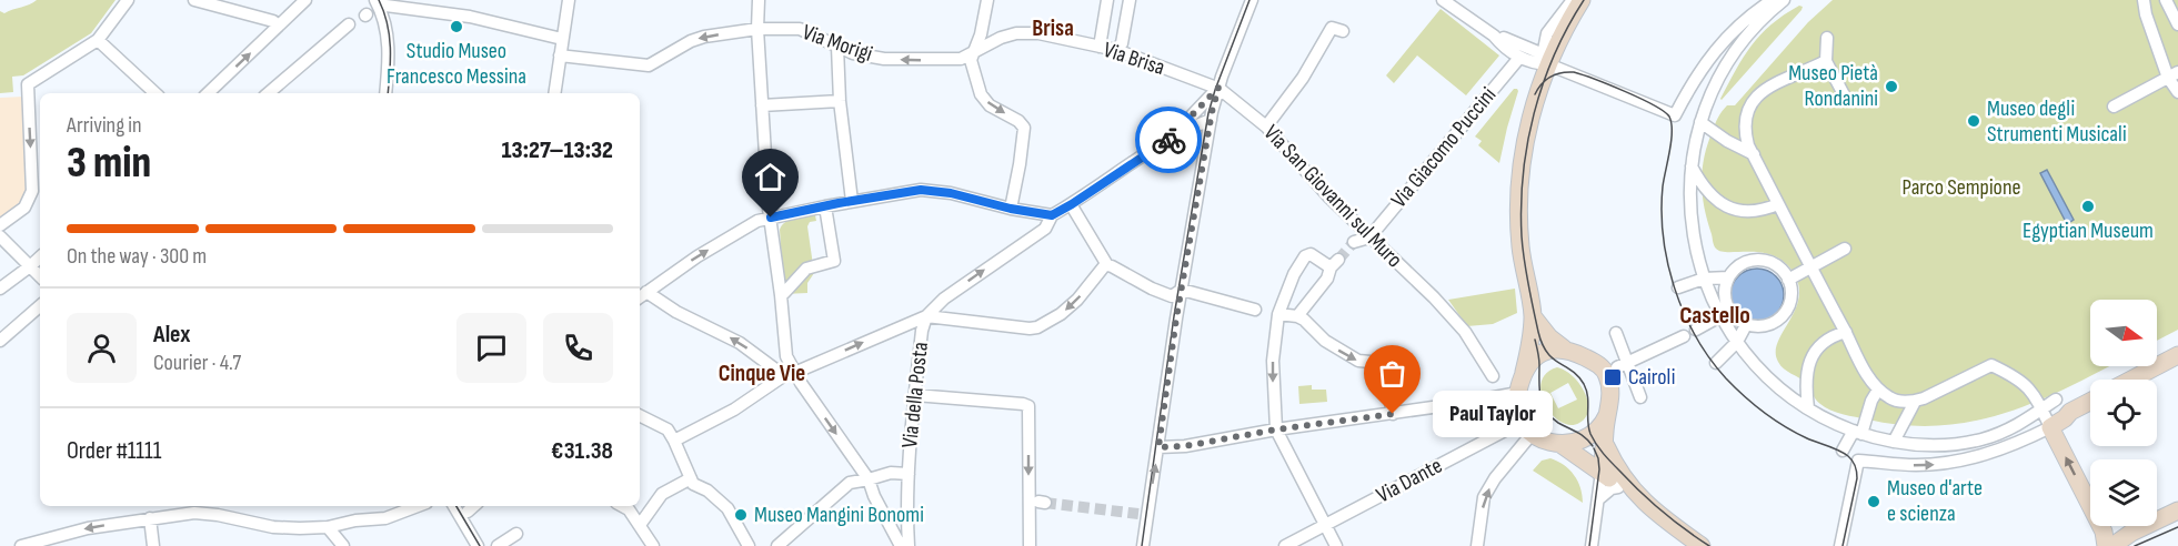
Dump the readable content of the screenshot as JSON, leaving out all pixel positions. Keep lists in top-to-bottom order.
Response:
{
  "streets": {
    "street": [
      "Via Morigi",
      "Via Brisa",
      "Via Giacomo Puccini",
      "Via San Giovanni sul Muro",
      "Via della Posta",
      "Via Dante"
    ]
  },
  "crossings": [
    ["Via Morigi", "Via Brisa"],
    ["Via Brisa", "Via San Giovanni sul Muro"],
    ["Via Giacomo Puccini", "Via San Giovanni sul Muro"]
  ],
  "one_way": ["Via Morigi"],
  "districts": ["Brisa", "Castello", "Cinque Vie"],
  "parks": ["Parco Sempione"],
  "places": {
    "other": [
      "Studio Museo Francesco Messina",
      "Museo Pietà Rondanini",
      "Museo degli Strumenti Musicali",
      "Egyptian Museum",
      "Paul Taylor",
      "Museo d'arte e scienza",
      "Museo Mangini Bonomi"
    ],
    "transit": ["Cairoli"]
  },
  "north": "right",
  "page": {
    "heading": ["3 min", "Arriving in", "13:27–13:32"],
    "panel": [
      "Alex",
      "Courier · 4.7",
      "Order #1111",
      "€31.38"
    ],
    "bar": "On the way · 300 m",
    "bubble": "Paul Taylor"
  }
}
